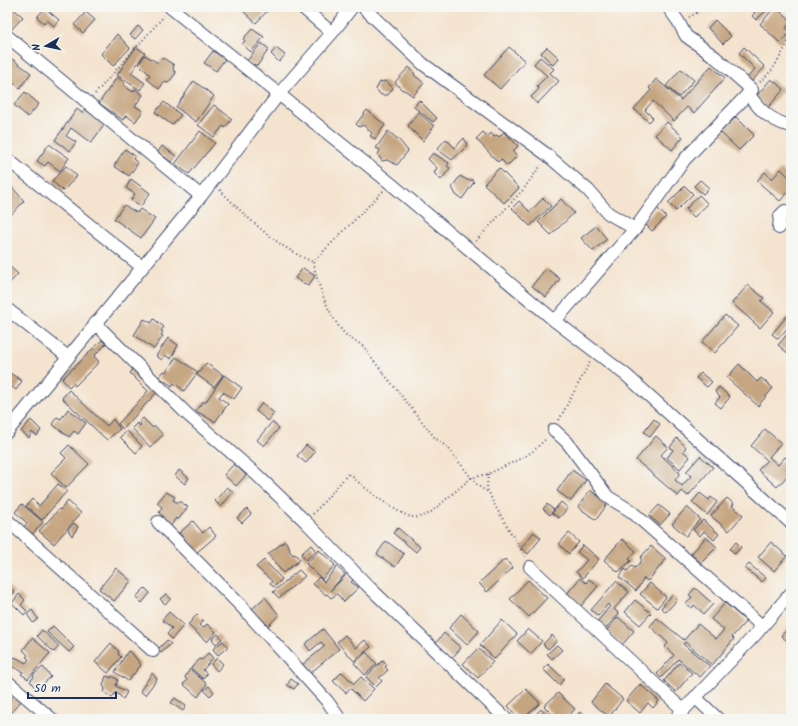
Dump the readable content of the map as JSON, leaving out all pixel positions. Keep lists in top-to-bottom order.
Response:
{
  "scale_bar": "50 m",
  "north": "left"
}
